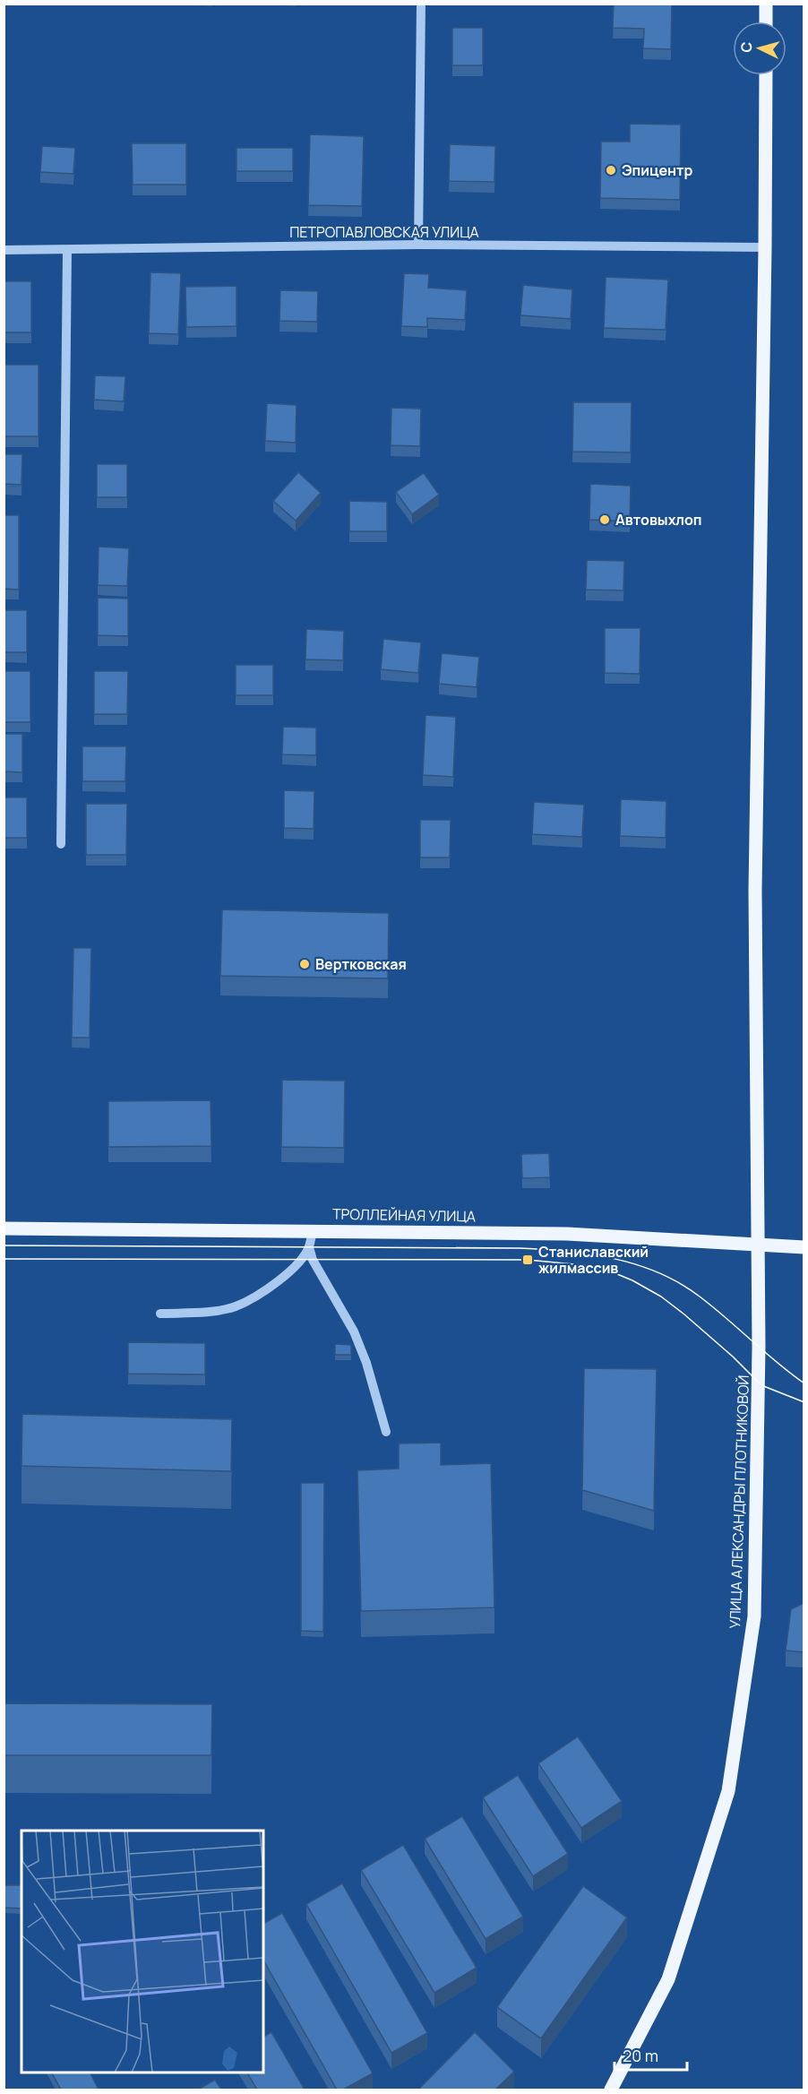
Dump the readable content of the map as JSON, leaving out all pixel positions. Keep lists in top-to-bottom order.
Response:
{
  "streets": {
    "main road": ["ТРОЛЛЕЙНАЯ УЛИЦА", "УЛИЦА АЛЕКСАНДРЫ ПЛОТНИКОВОЙ"],
    "street": ["ПЕТРОПАВЛОВСКАЯ УЛИЦА"]
  },
  "crossings": [
    ["ПЕТРОПАВЛОВСКАЯ УЛИЦА", "УЛИЦА АЛЕКСАНДРЫ ПЛОТНИКОВОЙ"],
    ["ТРОЛЛЕЙНАЯ УЛИЦА", "УЛИЦА АЛЕКСАНДРЫ ПЛОТНИКОВОЙ"]
  ],
  "places": {
    "other": ["Эпицентр", "Автовыхлоп", "Вертковская"],
    "transit": ["Станиславский жилмассив"]
  },
  "scale_bar": "20 m",
  "north": "left"
}
